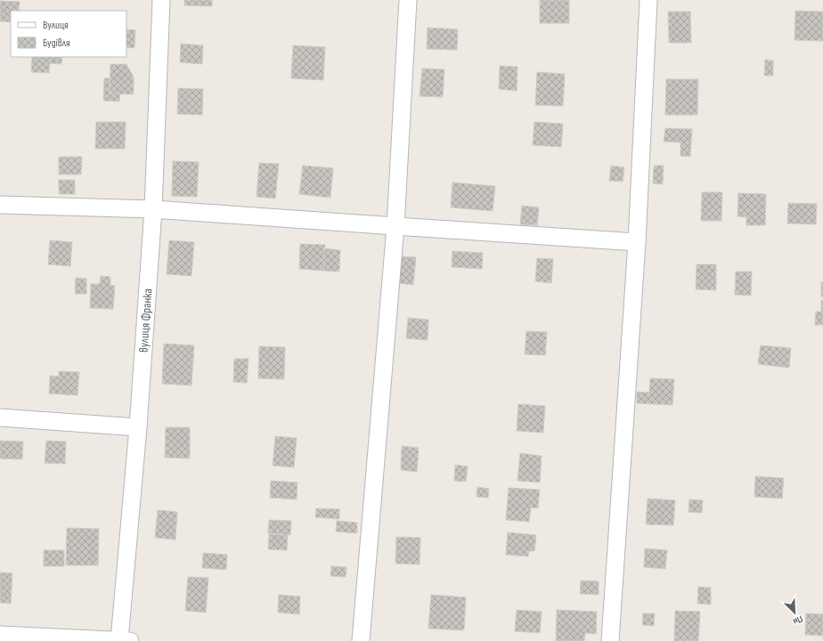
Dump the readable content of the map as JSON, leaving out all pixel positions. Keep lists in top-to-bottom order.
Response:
{
  "streets": {
    "street": ["вулиця Франка"]
  },
  "legend": ["Вулиця", "Будівля"],
  "north": "bottom right"
}
